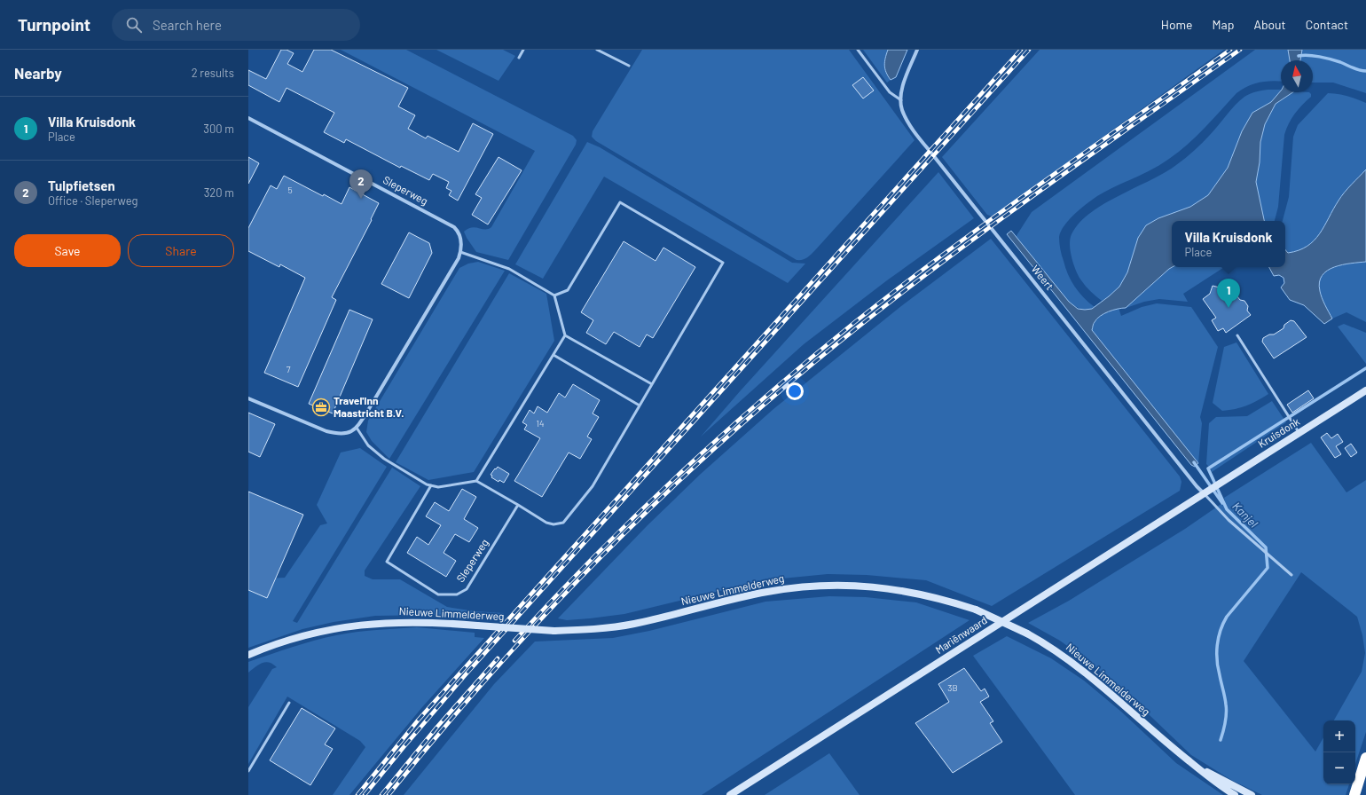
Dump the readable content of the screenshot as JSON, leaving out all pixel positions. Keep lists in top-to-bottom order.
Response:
{
  "streets": {
    "street": [
      "Sleperweg",
      "Weert",
      "Kruisdonk",
      "Nieuwe Limmelderweg",
      "Mariënwaard"
    ]
  },
  "crossings": [
    ["Weert", "Kruisdonk"],
    ["Weert", "Mariënwaard"],
    ["Kruisdonk", "Mariënwaard"]
  ],
  "water": ["Kanjel"],
  "places": {
    "office": ["Travel'Inn Maastricht B.V."]
  },
  "house_numbers": [
    "5",
    "7",
    "14",
    "3B"
  ],
  "north": "top",
  "page": {
    "header": "Turnpoint",
    "search": "Search here",
    "nav": [
      "Home",
      "Map",
      "About",
      "Contact"
    ],
    "heading": ["Nearby", "2 results"],
    "list": [
      {
        "mark": "1",
        "name": "Villa Kruisdonk",
        "note": "Place",
        "value": "300 m"
      },
      {
        "mark": "2",
        "name": "Tulpfietsen",
        "note": "Office · Sleperweg",
        "value": "320 m"
      }
    ],
    "pins": ["2", "1"],
    "popup": ["Villa Kruisdonk", "Place"],
    "buttons": ["Save", "Share"],
    "map_buttons": ["+", "−"]
  }
}
